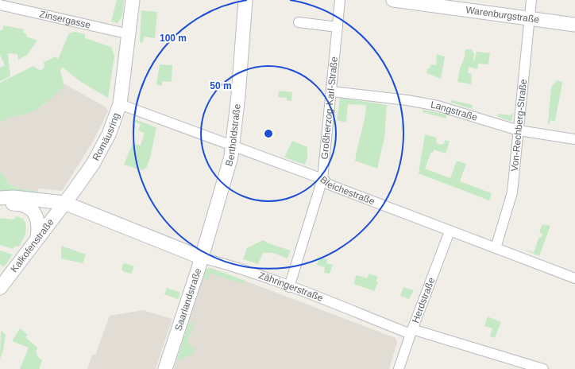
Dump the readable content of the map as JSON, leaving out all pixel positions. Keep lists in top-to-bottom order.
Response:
{
  "streets": {
    "main road": [
      "Warenburgstraße",
      "Bertholdstraße",
      "Romäusring",
      "Kalkofenstraße",
      "Zähringerstraße",
      "Saarlandstraße"
    ],
    "street": [
      "Zinsergasse",
      "Großherzog-Karl-Straße",
      "Langstraße",
      "Von-Rechberg-Straße",
      "Bleichestraße",
      "Herdstraße"
    ]
  },
  "crossings": [
    ["Warenburgstraße", "Von-Rechberg-Straße"],
    ["Zinsergasse", "Romäusring"],
    ["Großherzog-Karl-Straße", "Langstraße"],
    ["Großherzog-Karl-Straße", "Bleichestraße"],
    ["Großherzog-Karl-Straße", "Zähringerstraße"],
    ["Langstraße", "Von-Rechberg-Straße"],
    ["Von-Rechberg-Straße", "Bleichestraße"],
    ["Bertholdstraße", "Bleichestraße"],
    ["Bertholdstraße", "Zähringerstraße"],
    ["Bertholdstraße", "Saarlandstraße"],
    ["Romäusring", "Bleichestraße"],
    ["Romäusring", "Kalkofenstraße"],
    ["Romäusring", "Zähringerstraße"],
    ["Bleichestraße", "Herdstraße"],
    ["Kalkofenstraße", "Zähringerstraße"],
    ["Zähringerstraße", "Saarlandstraße"],
    ["Zähringerstraße", "Herdstraße"]
  ],
  "rings": ["100 m", "50 m"]
}
